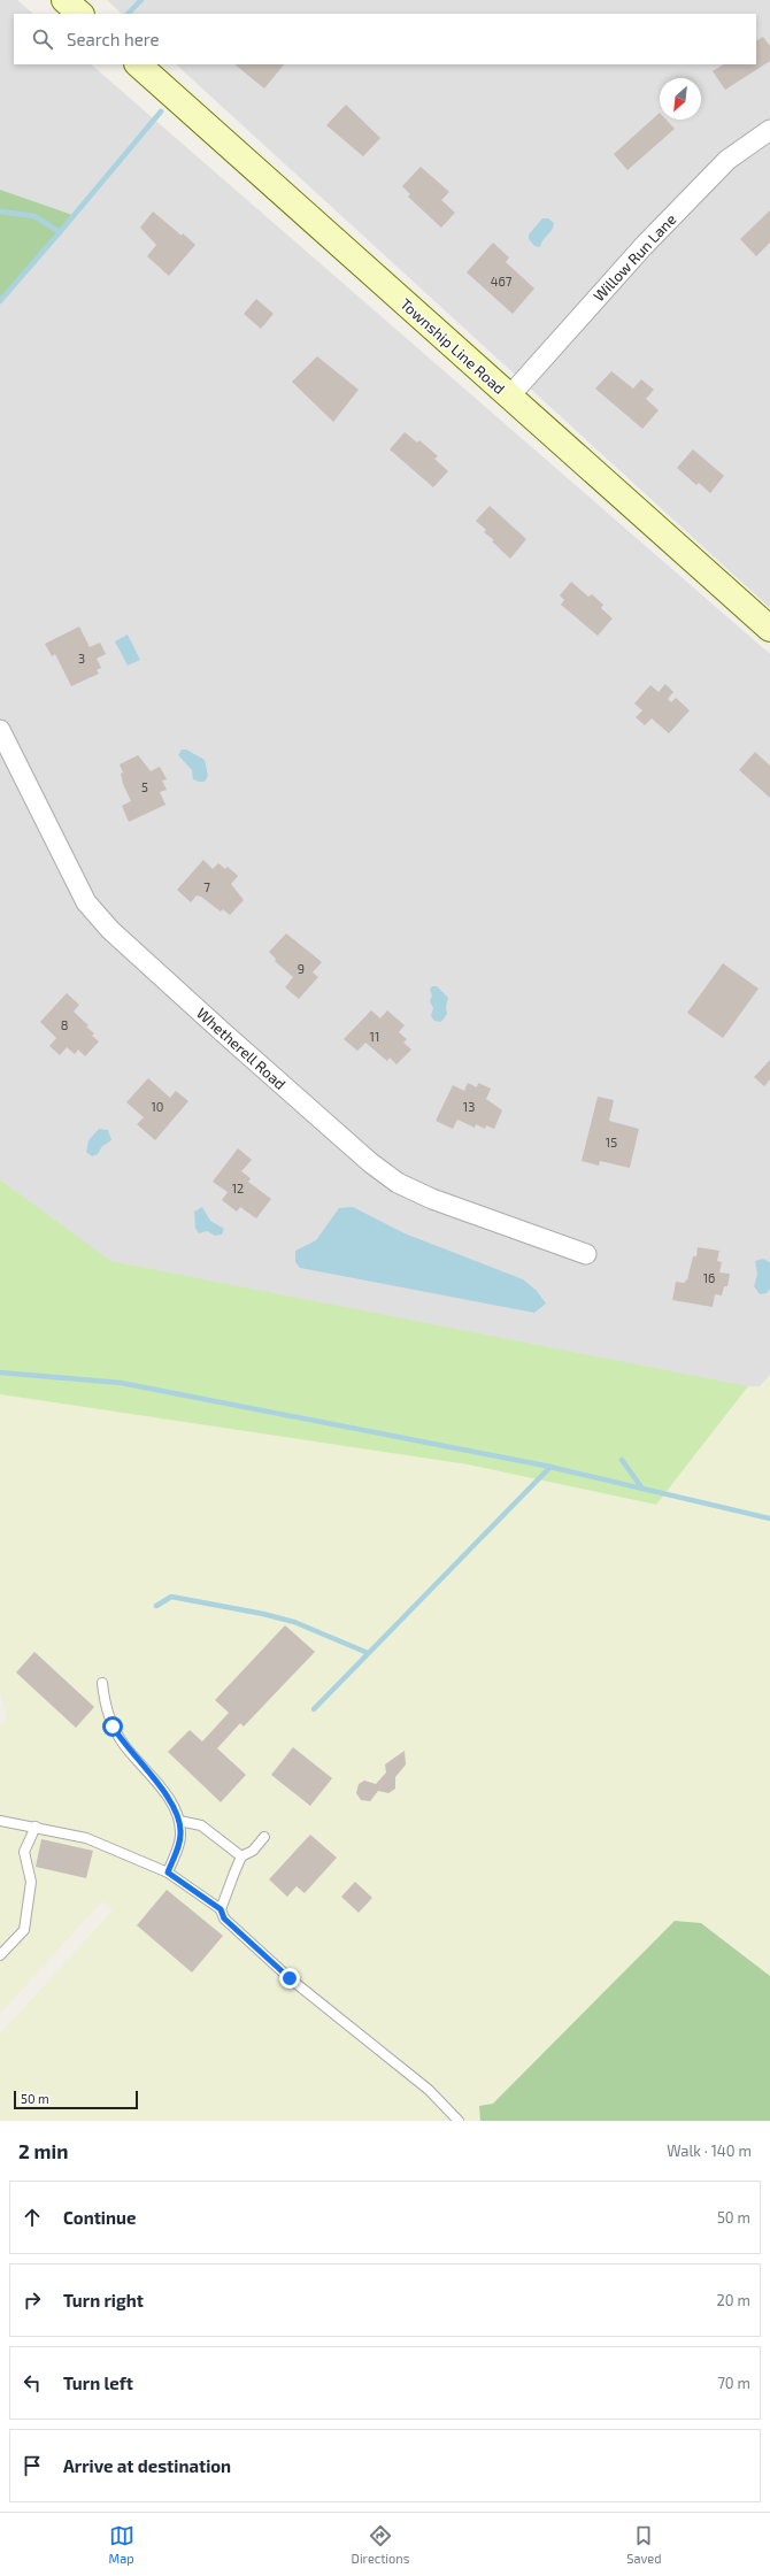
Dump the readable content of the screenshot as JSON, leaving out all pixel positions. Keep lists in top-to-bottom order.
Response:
{
  "streets": {
    "street": ["Willow Run Lane", "Township Line Road", "Whetherell Road"]
  },
  "crossings": [
    ["Willow Run Lane", "Township Line Road"]
  ],
  "house_numbers": [
    "467",
    "3",
    "5",
    "7",
    "9",
    "8",
    "11",
    "10",
    "13",
    "15",
    "12",
    "16"
  ],
  "scale_bar": "50 m",
  "north": "bottom left",
  "page": {
    "search": "Search here",
    "scale": "50 m",
    "heading": ["2 min", "Walk · 140 m"],
    "list": [
      ["Continue", "50 m"],
      ["Turn right", "20 m"],
      ["Turn left", "70 m"],
      "Arrive at destination"
    ],
    "nav": ["Map", "Directions", "Saved"]
  }
}
